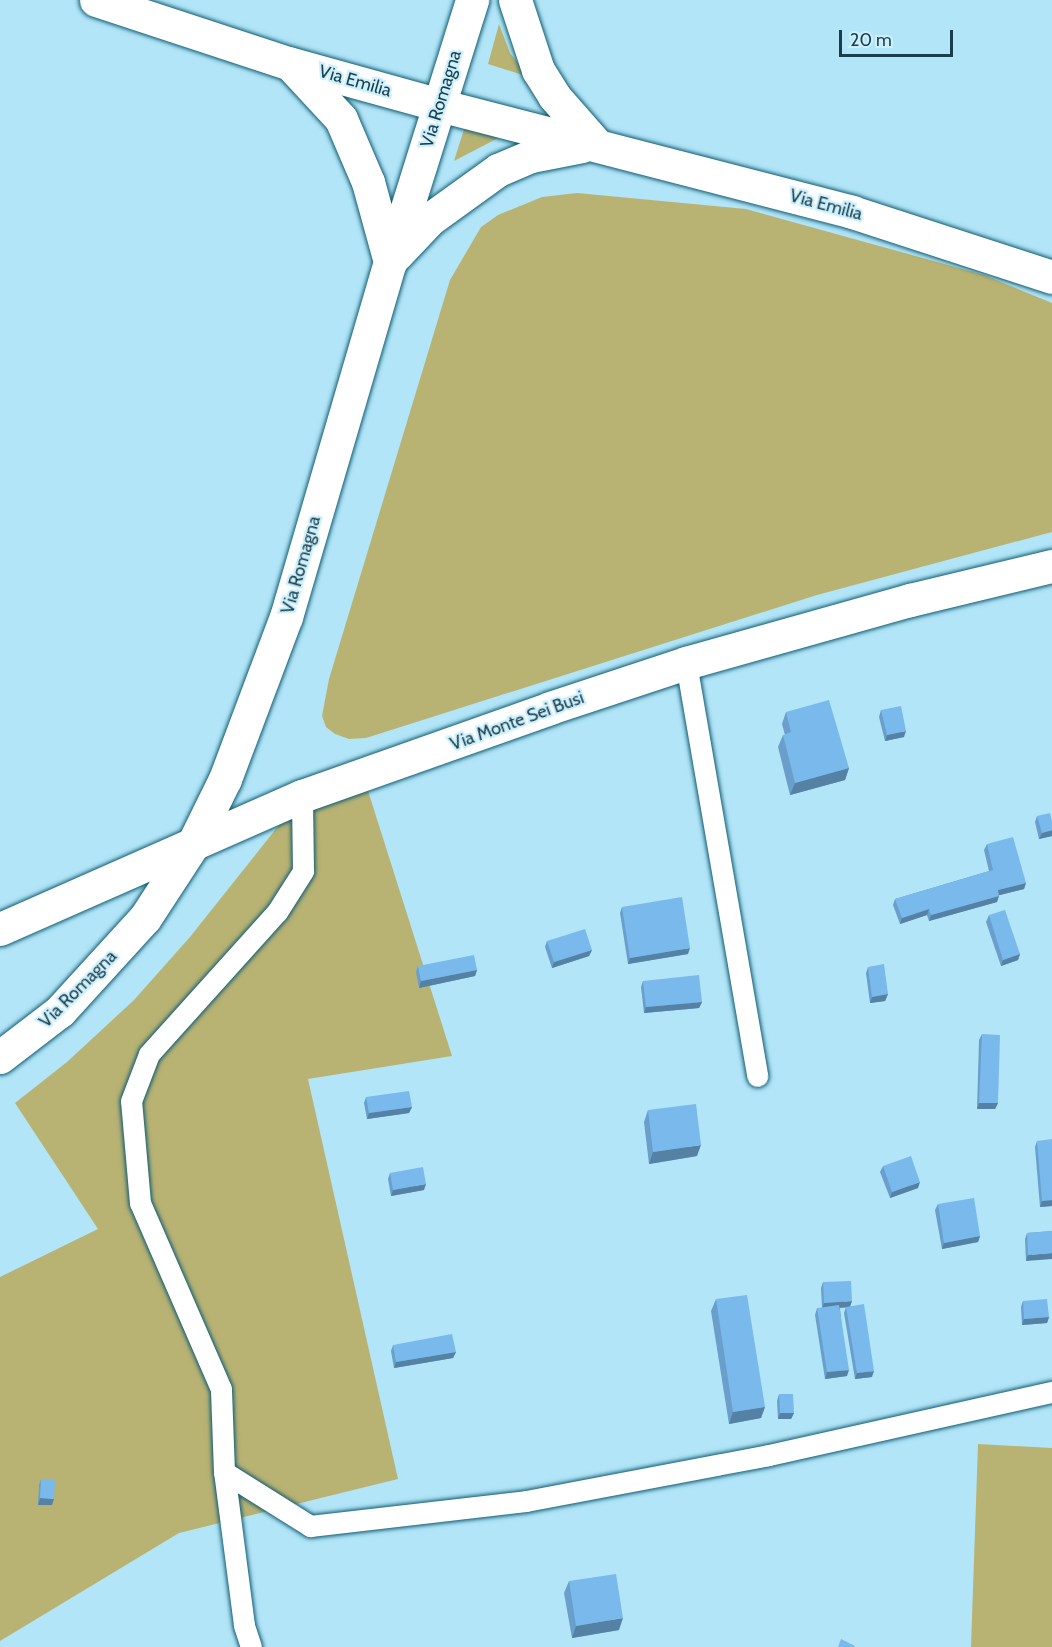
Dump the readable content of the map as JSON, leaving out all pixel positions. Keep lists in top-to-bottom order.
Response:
{
  "streets": {
    "street": ["Via Emilia", "Via Romagna", "Via Monte Sei Busi"]
  },
  "crossings": [
    ["Via Emilia", "Via Romagna"],
    ["Via Romagna", "Via Monte Sei Busi"]
  ],
  "scale_bar": "20 m"
}
